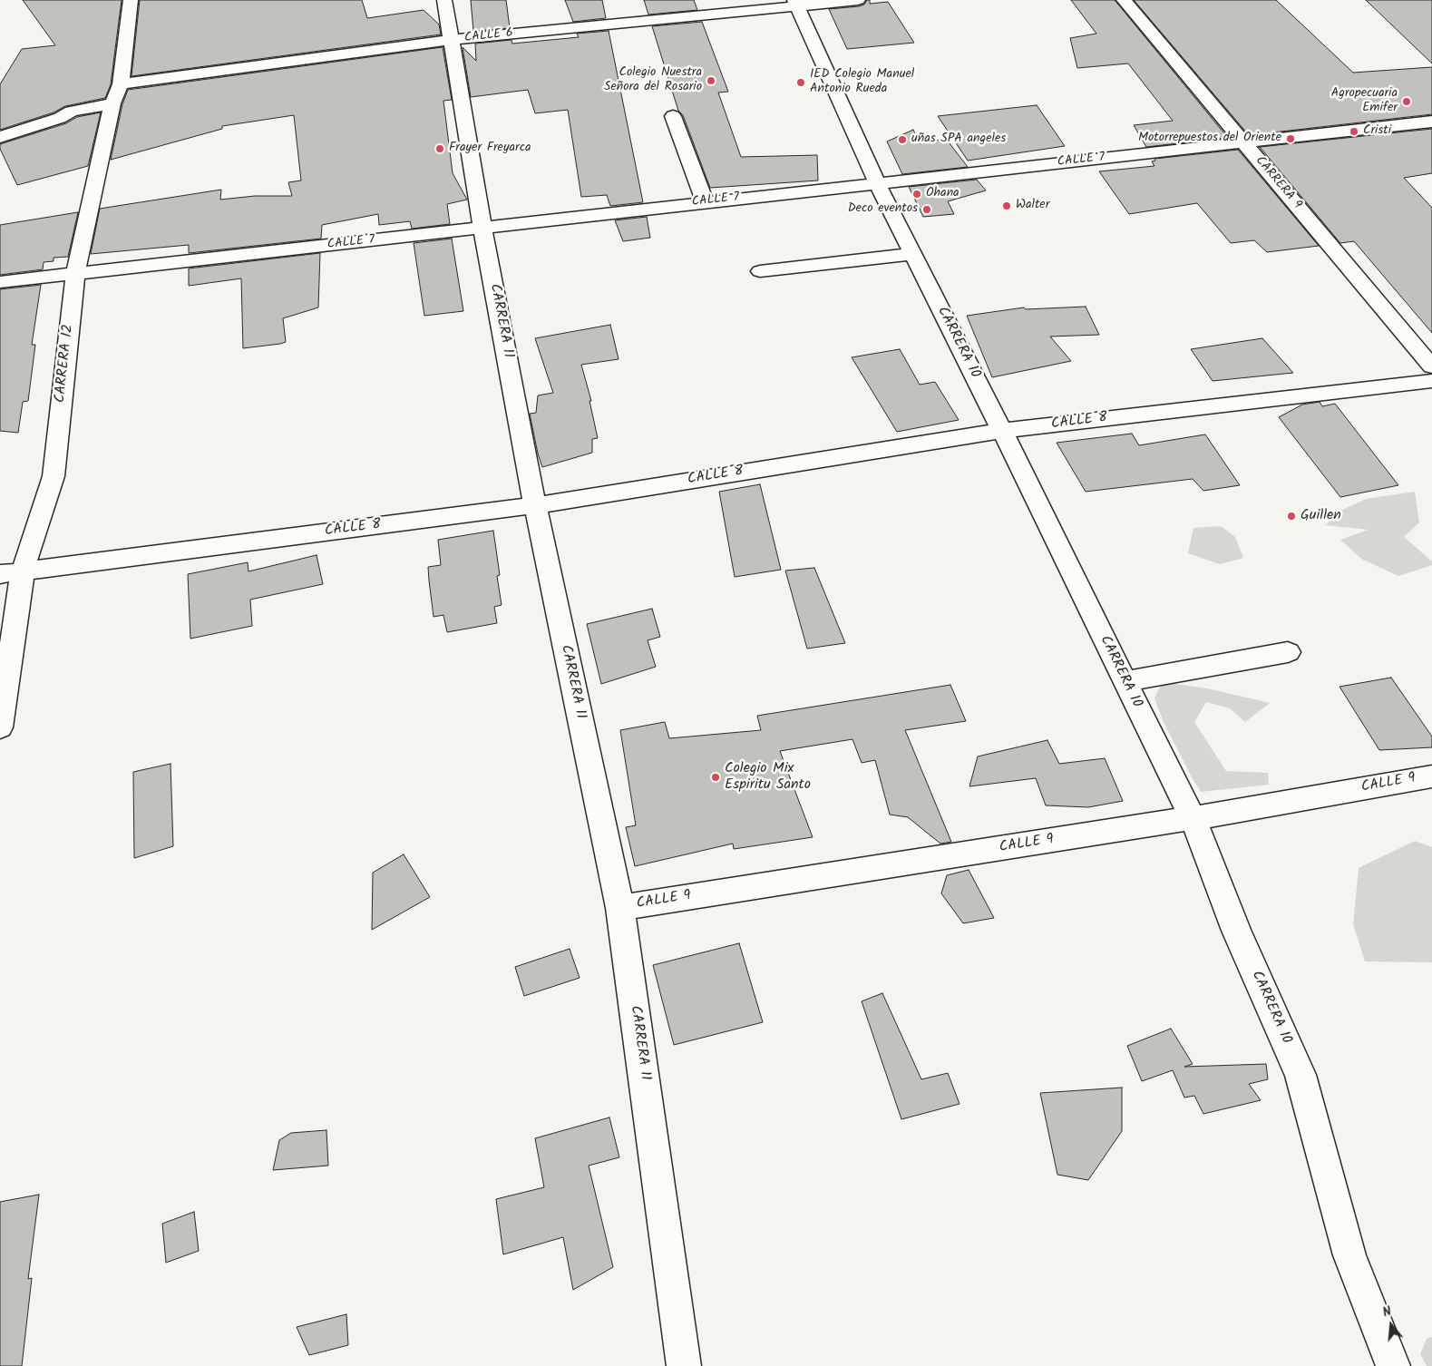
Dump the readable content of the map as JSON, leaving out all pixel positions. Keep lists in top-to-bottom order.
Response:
{
  "streets": {
    "street": [
      "CALLE 6",
      "CALLE 7",
      "CARRERA 9",
      "CARRERA 11",
      "CARRERA 10",
      "CARRERA 12",
      "CALLE 8",
      "CALLE 9"
    ]
  },
  "crossings": [
    ["CALLE 6", "CARRERA 11"],
    ["CALLE 6", "CARRERA 10"],
    ["CALLE 6", "CARRERA 12"],
    ["CALLE 7", "CARRERA 9"],
    ["CALLE 7", "CARRERA 11"],
    ["CALLE 7", "CARRERA 10"],
    ["CALLE 7", "CARRERA 12"],
    ["CARRERA 11", "CALLE 8"],
    ["CARRERA 11", "CALLE 9"],
    ["CARRERA 10", "CALLE 8"],
    ["CARRERA 10", "CALLE 9"],
    ["CARRERA 12", "CALLE 8"]
  ],
  "places": [
    "Colegio Nuestra Señora del Rosario",
    "IED Colegio Manuel Antonio Rueda",
    "Agropecuaria Emifer",
    "Cristi",
    "Motorrepuestos del Oriente",
    "uñas SPA angeles",
    "Frayer Freyarca",
    "Ohana",
    "Walter",
    "Deco eventos",
    "Guillen",
    "Colegio Mix Espiritu Santo"
  ],
  "north": "top"
}
